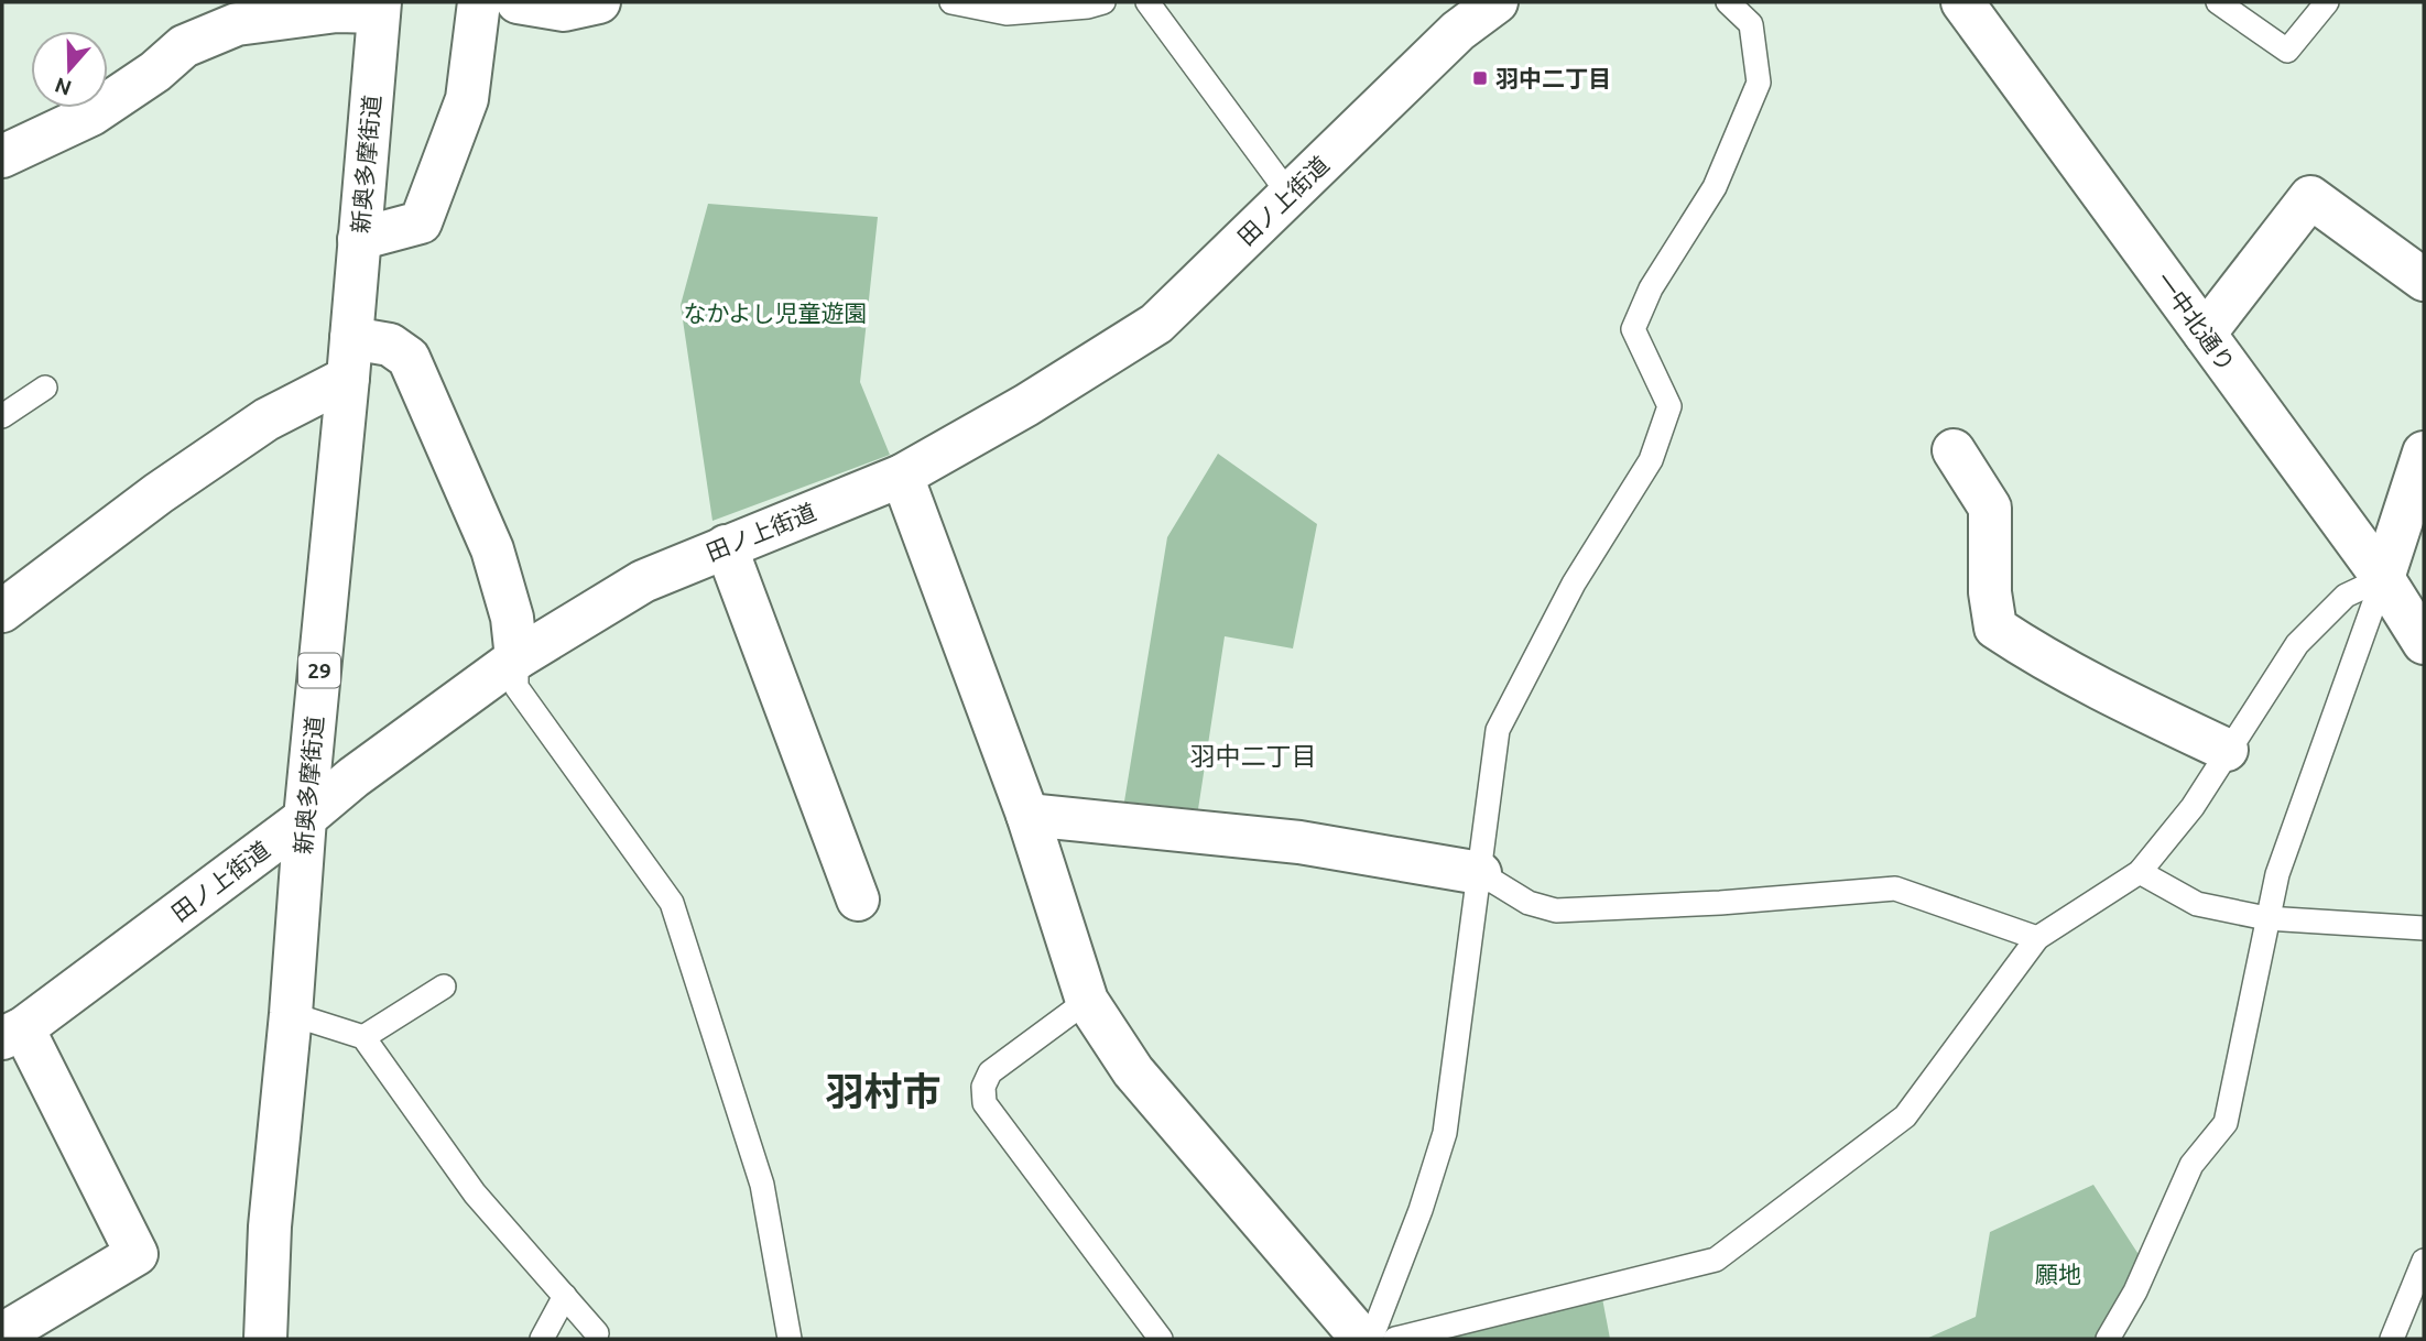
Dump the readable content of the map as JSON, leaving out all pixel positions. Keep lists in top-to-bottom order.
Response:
{
  "streets": {
    "street": [
      "新奥多摩街道",
      "田ノ上街道",
      "一中北通り",
      "29"
    ]
  },
  "crossings": [
    ["新奥多摩街道", "田ノ上街道"]
  ],
  "districts": ["羽中二丁目", "羽村市"],
  "parks": ["なかよし児童遊園", "願地"],
  "places": {
    "transit": ["羽中二丁目"]
  },
  "north": "bottom"
}
